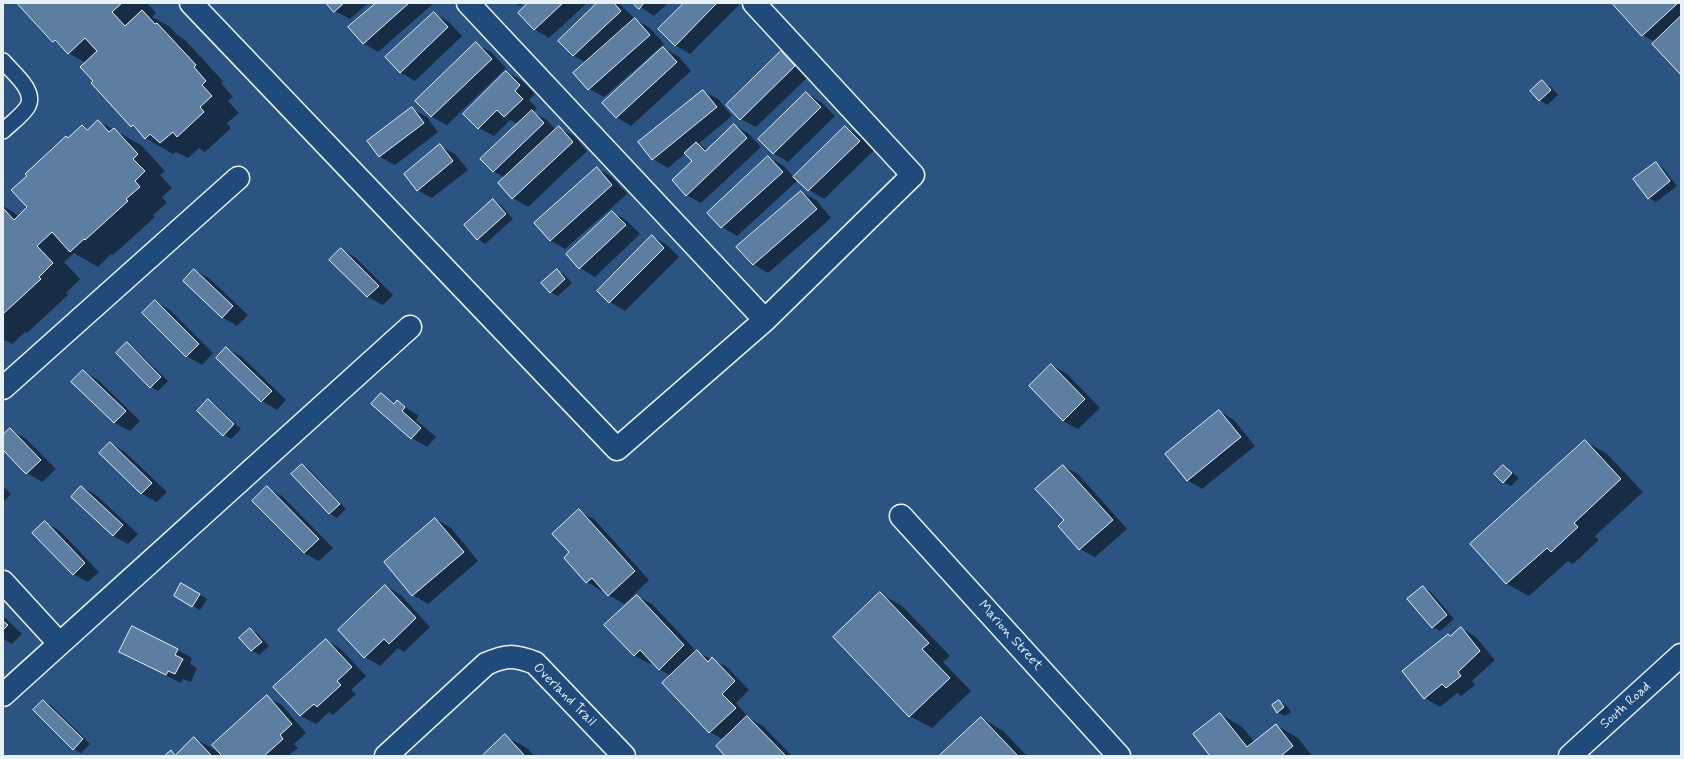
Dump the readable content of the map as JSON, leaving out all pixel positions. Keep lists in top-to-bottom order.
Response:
{
  "streets": {
    "street": ["Marion Street", "Overland Trail", "South Road"]
  }
}
